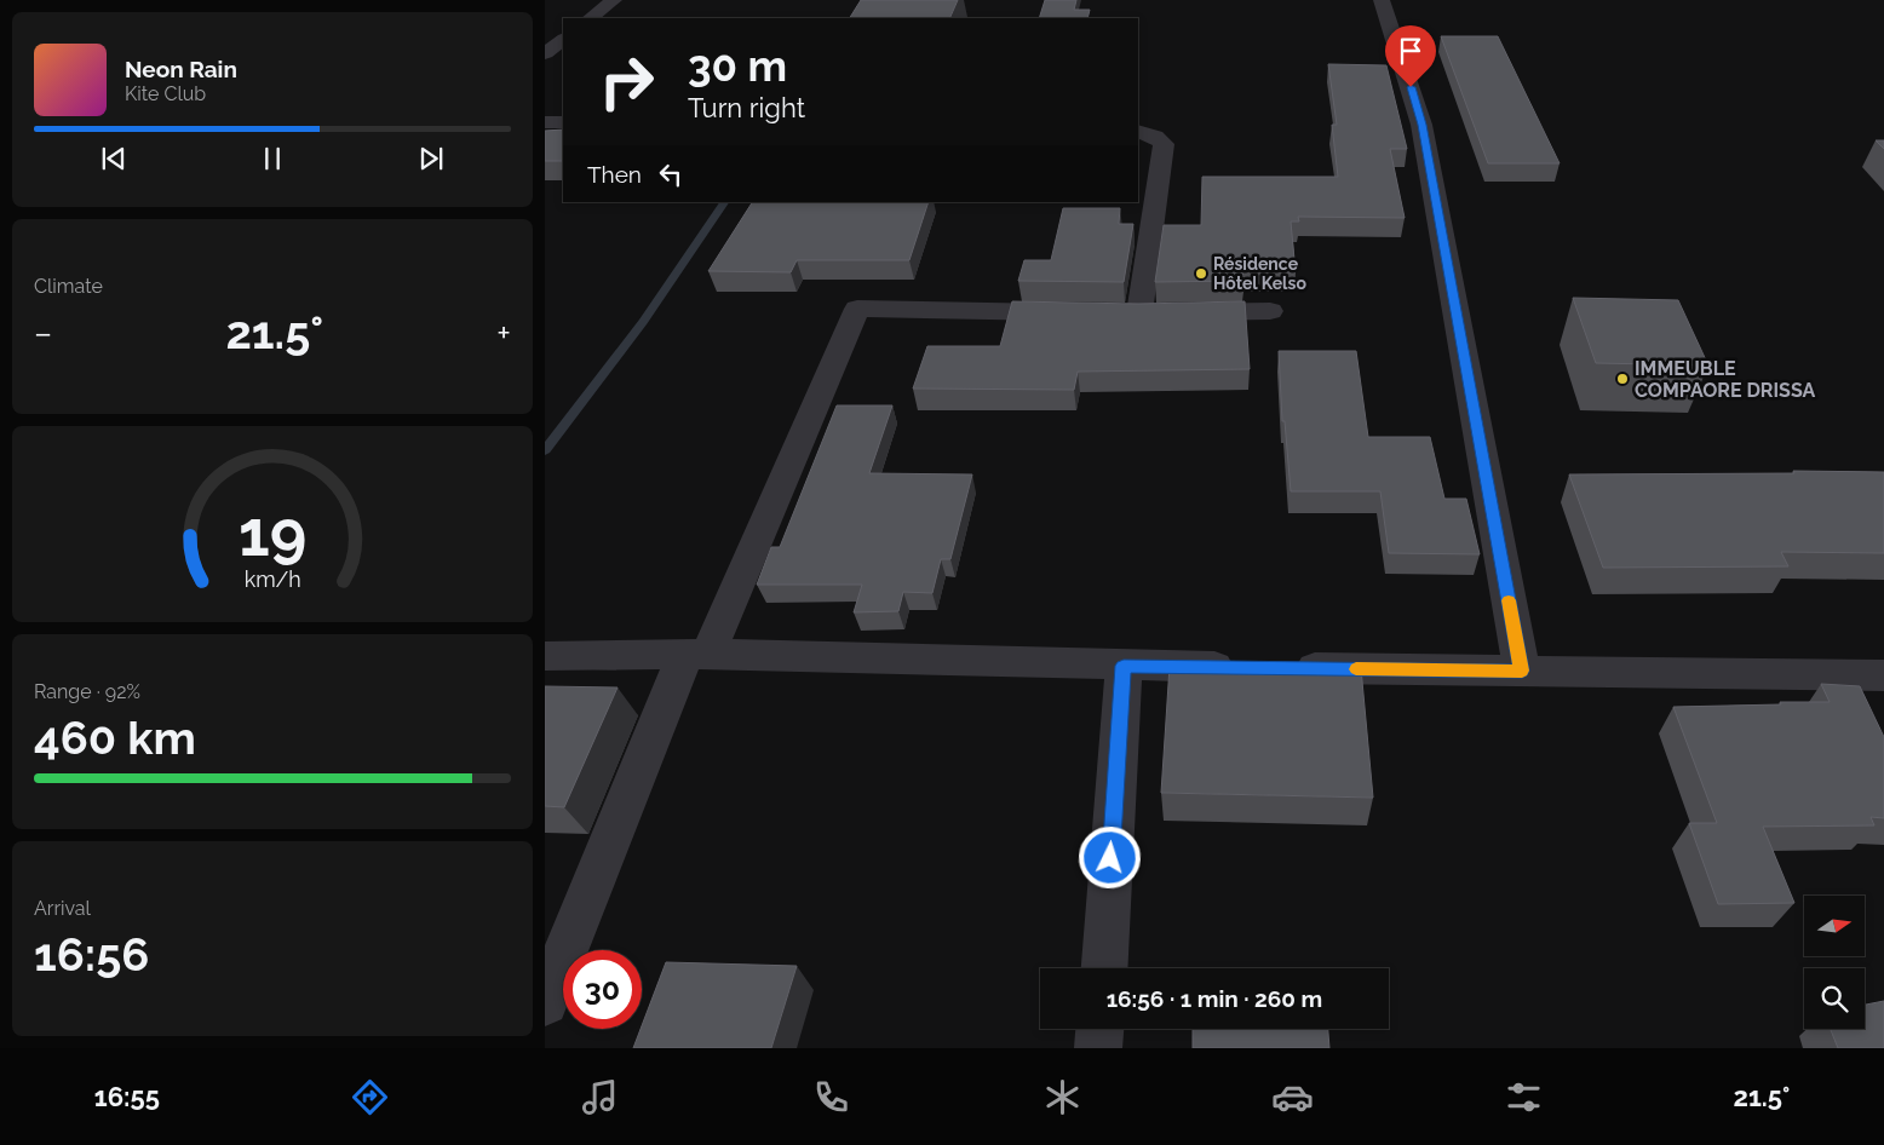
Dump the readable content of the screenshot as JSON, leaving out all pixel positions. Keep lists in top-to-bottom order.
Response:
{
  "places": ["Résidence Hôtel Kelso", "IMMEUBLE COMPAORE DRISSA"],
  "north": "right",
  "page": {
    "turn": ["30 m", "Turn right"],
    "song": ["Neon Rain", "Kite Club"],
    "then": "Then",
    "tile": [
      "Climate",
      ["Range · 92%", "460 km"],
      ["Arrival", "16:56"]
    ],
    "heat": ["−", "21.5°", "+"],
    "limit": "30",
    "trip": "16:56 · 1 min · 260 m",
    "tabs": ["16:55", "21.5°"],
    "gauge": ["19", "km/h"]
  }
}
